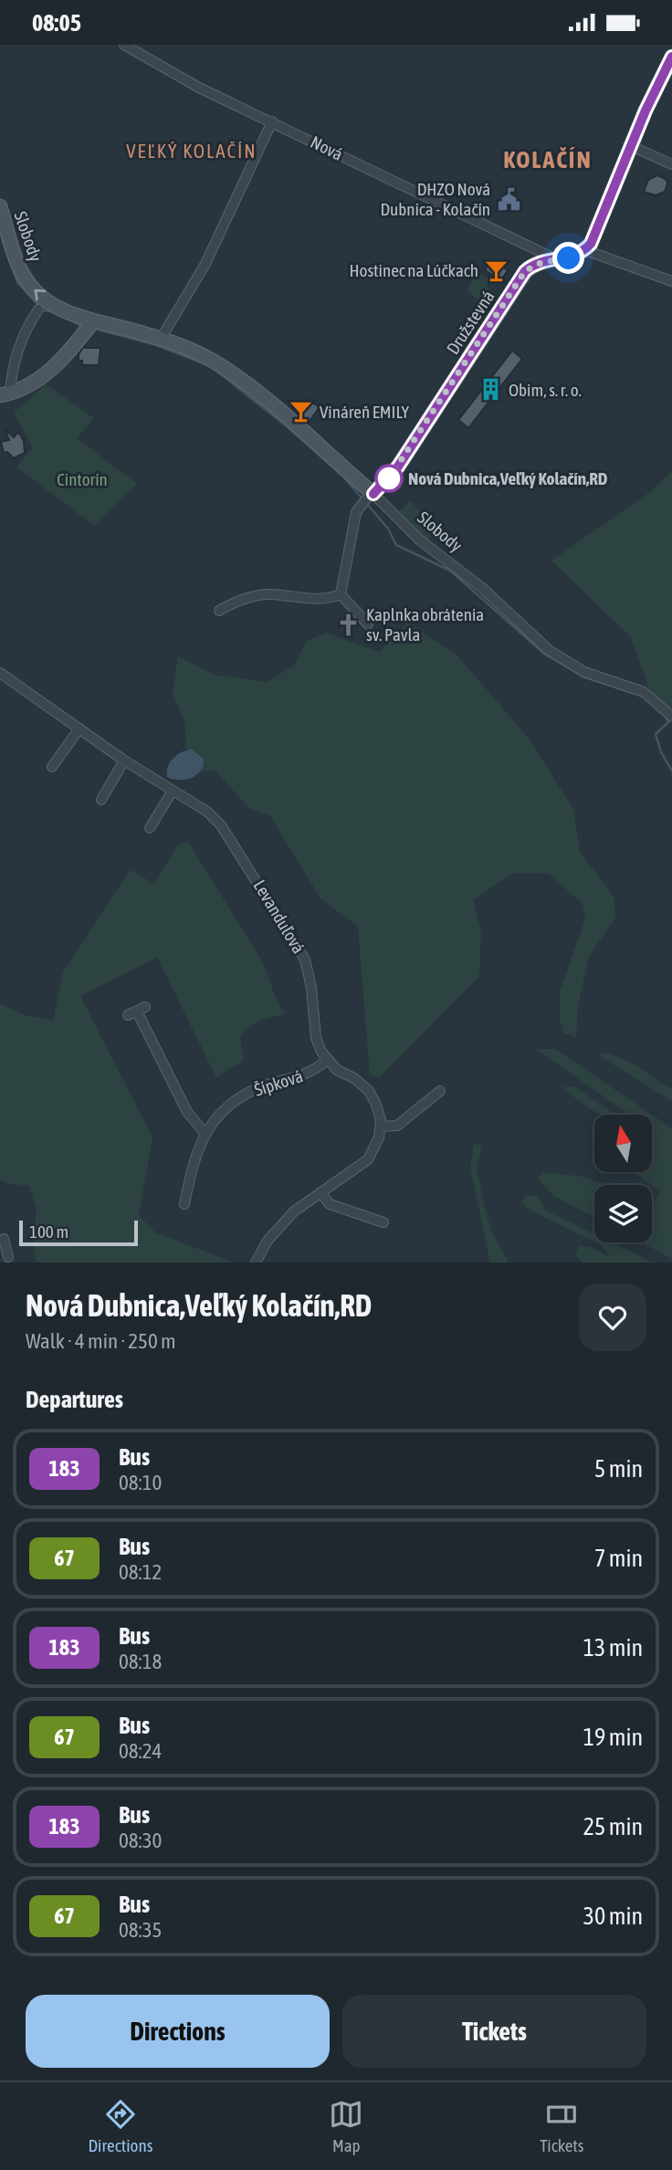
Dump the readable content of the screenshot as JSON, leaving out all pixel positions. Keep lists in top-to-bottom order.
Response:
{
  "streets": {
    "street": [
      "Nová",
      "Slobody",
      "Družstevná",
      "Levanduľová",
      "Šípková"
    ]
  },
  "crossings": [
    ["Slobody", "Družstevná"],
    ["Levanduľová", "Šípková"]
  ],
  "districts": ["VEĽKÝ KOLAČÍN", "KOLAČÍN"],
  "parks": ["Cintorín"],
  "places": {
    "public building": ["DHZO Nová Dubnica - Kolačín"],
    "bar": ["Hostinec na Lúčkach", "Vináreň EMILY"],
    "building": ["Obim, s. r. o."],
    "other": ["Nová Dubnica,Veľký Kolačín,RD"],
    "church": ["Kaplnka obrátenia sv. Pavla"]
  },
  "lines": ["bus line 183"],
  "scale_bar": "100 m",
  "north": "top",
  "page": {
    "status": "08:05",
    "scale": "100 m",
    "heading": [
      ["Nová Dubnica,Veľký Kolačín,RD", "Walk · 4 min · 250 m"],
      "Departures"
    ],
    "list": [
      {
        "mark": "183",
        "name": "Bus",
        "note": "08:10",
        "value": "5 min"
      },
      {
        "mark": "67",
        "name": "Bus",
        "note": "08:12",
        "value": "7 min"
      },
      {
        "mark": "183",
        "name": "Bus",
        "note": "08:18",
        "value": "13 min"
      },
      {
        "mark": "67",
        "name": "Bus",
        "note": "08:24",
        "value": "19 min"
      },
      {
        "mark": "183",
        "name": "Bus",
        "note": "08:30",
        "value": "25 min"
      },
      {
        "mark": "67",
        "name": "Bus",
        "note": "08:35",
        "value": "30 min"
      }
    ],
    "buttons": ["Directions", "Tickets"],
    "tabs": ["Directions", "Map", "Tickets"]
  }
}
